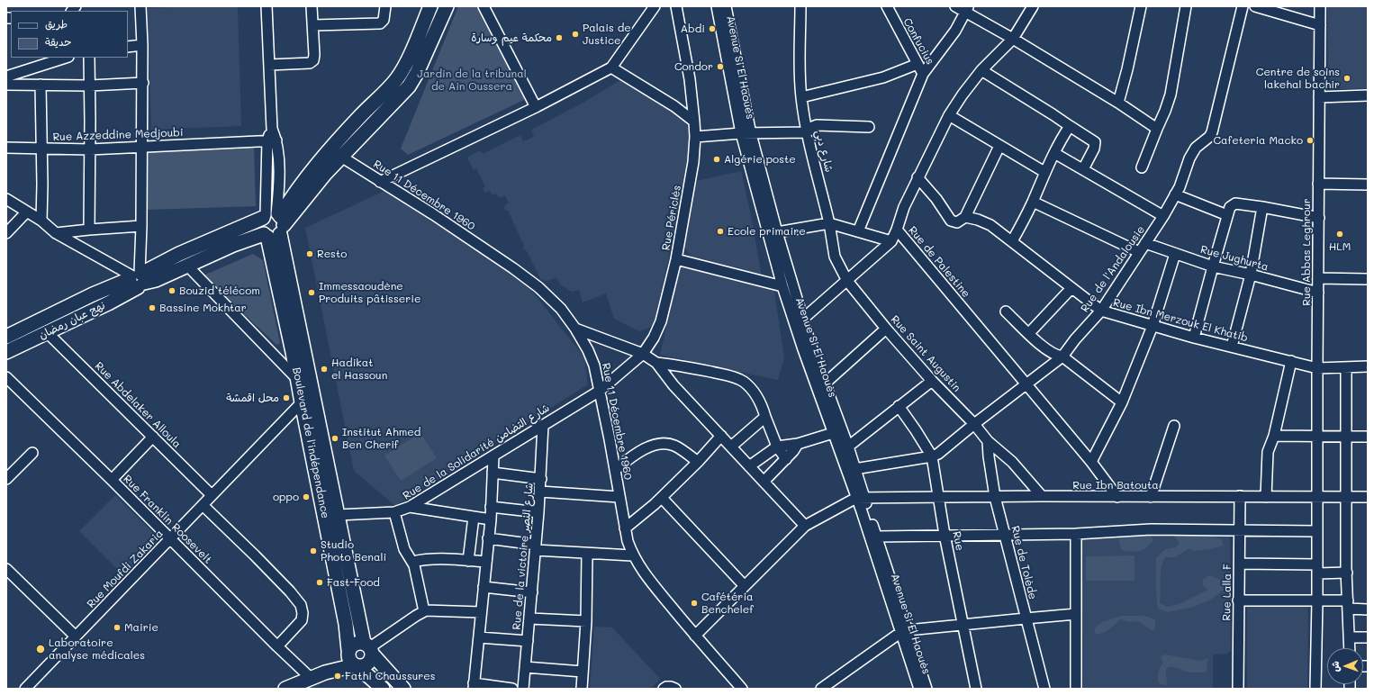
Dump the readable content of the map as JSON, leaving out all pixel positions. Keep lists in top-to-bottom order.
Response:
{
  "streets": {
    "main road": ["نهج عبان رمضان", "Boulevard de l'indépendance"],
    "street": [
      "Confucius",
      "Avenue Si El Haouès",
      "Rue Azzeddine Medjoubi",
      "شارع دبي",
      "Rue 11 Décembre 1960",
      "Rue Périclès",
      "Rue Abbas Leghrour",
      "Rue Jughurta",
      "Rue de Palestine",
      "Rue de l'Andalousie",
      "Rue Ibn Merzouk El Khatib",
      "Rue Saint Augustin",
      "Rue Abdelaker Alloula",
      "Rue de la Solidarité شارع التضامن",
      "Rue Ibn Batouta",
      "Rue Franklin Roosevelt",
      "Rue",
      "Rue de la victoire شارع النصر",
      "Rue de Tolède",
      "Rue Moufdi Zakaria",
      "Rue Lalla F"
    ]
  },
  "crossings": [
    ["Avenue Si El Haouès", "Rue de l'Andalousie"],
    ["Avenue Si El Haouès", "Rue Ibn Batouta"],
    ["شارع دبي", "Rue Saint Augustin"],
    ["Rue 11 Décembre 1960", "Rue Périclès"],
    ["Rue 11 Décembre 1960", "Rue de la Solidarité شارع التضامن"],
    ["Rue Périclès", "Rue de la Solidarité شارع التضامن"],
    ["Rue Abbas Leghrour", "Rue Jughurta"],
    ["Rue Abbas Leghrour", "Rue Ibn Merzouk El Khatib"],
    ["Rue Abbas Leghrour", "Rue Ibn Batouta"],
    ["Rue Jughurta", "Rue de l'Andalousie"],
    ["Rue de Palestine", "Rue de l'Andalousie"],
    ["Rue de Palestine", "Rue Ibn Merzouk El Khatib"],
    ["Rue de Palestine", "Rue Ibn Batouta"],
    ["Rue de l'Andalousie", "Rue Ibn Merzouk El Khatib"],
    ["Rue de l'Andalousie", "Rue Saint Augustin"],
    ["Rue de l'Andalousie", "Rue"],
    ["نهج عبان رمضان", "Rue Abdelaker Alloula"],
    ["نهج عبان رمضان", "Boulevard de l'indépendance"],
    ["Rue Saint Augustin", "Rue Ibn Batouta"],
    ["Rue Saint Augustin", "Rue de Tolède"],
    ["Rue Abdelaker Alloula", "Rue Moufdi Zakaria"],
    ["Boulevard de l'indépendance", "Rue de la Solidarité شارع التضامن"],
    ["Boulevard de l'indépendance", "Rue Moufdi Zakaria"],
    ["Rue de la Solidarité شارع التضامن", "Rue de la victoire شارع النصر"],
    ["Rue Ibn Batouta", "Rue"],
    ["Rue Ibn Batouta", "Rue de Tolède"],
    ["Rue Ibn Batouta", "Rue Lalla F"],
    ["Rue Franklin Roosevelt", "Rue Moufdi Zakaria"]
  ],
  "parks": ["Jardin de la tribunal de Ain Oussera"],
  "places": [
    "Abdi",
    "Palais de Justice",
    "محكمة عيم وسارة",
    "Condor",
    "Centre de soins lakehal bachir",
    "Cafeteria Macko",
    "Algérie poste",
    "Ecole primaire",
    "HLM",
    "Resto",
    "Bouzid télécom",
    "Immessaoudène Produits pâtisserie",
    "Bassine Mokhtar",
    "Hadikat el Hassoun",
    "محل اقمشة",
    "Institut Ahmed Ben Cherif",
    "oppo",
    "Studio Photo Benali",
    "Fast-Food",
    "Cafétéria Benchelef",
    "Mairie",
    "Laboratoire analyse médicales",
    "Fathi Chaussures"
  ],
  "legend": ["طريق", "حديقة"],
  "north": "left"
}
